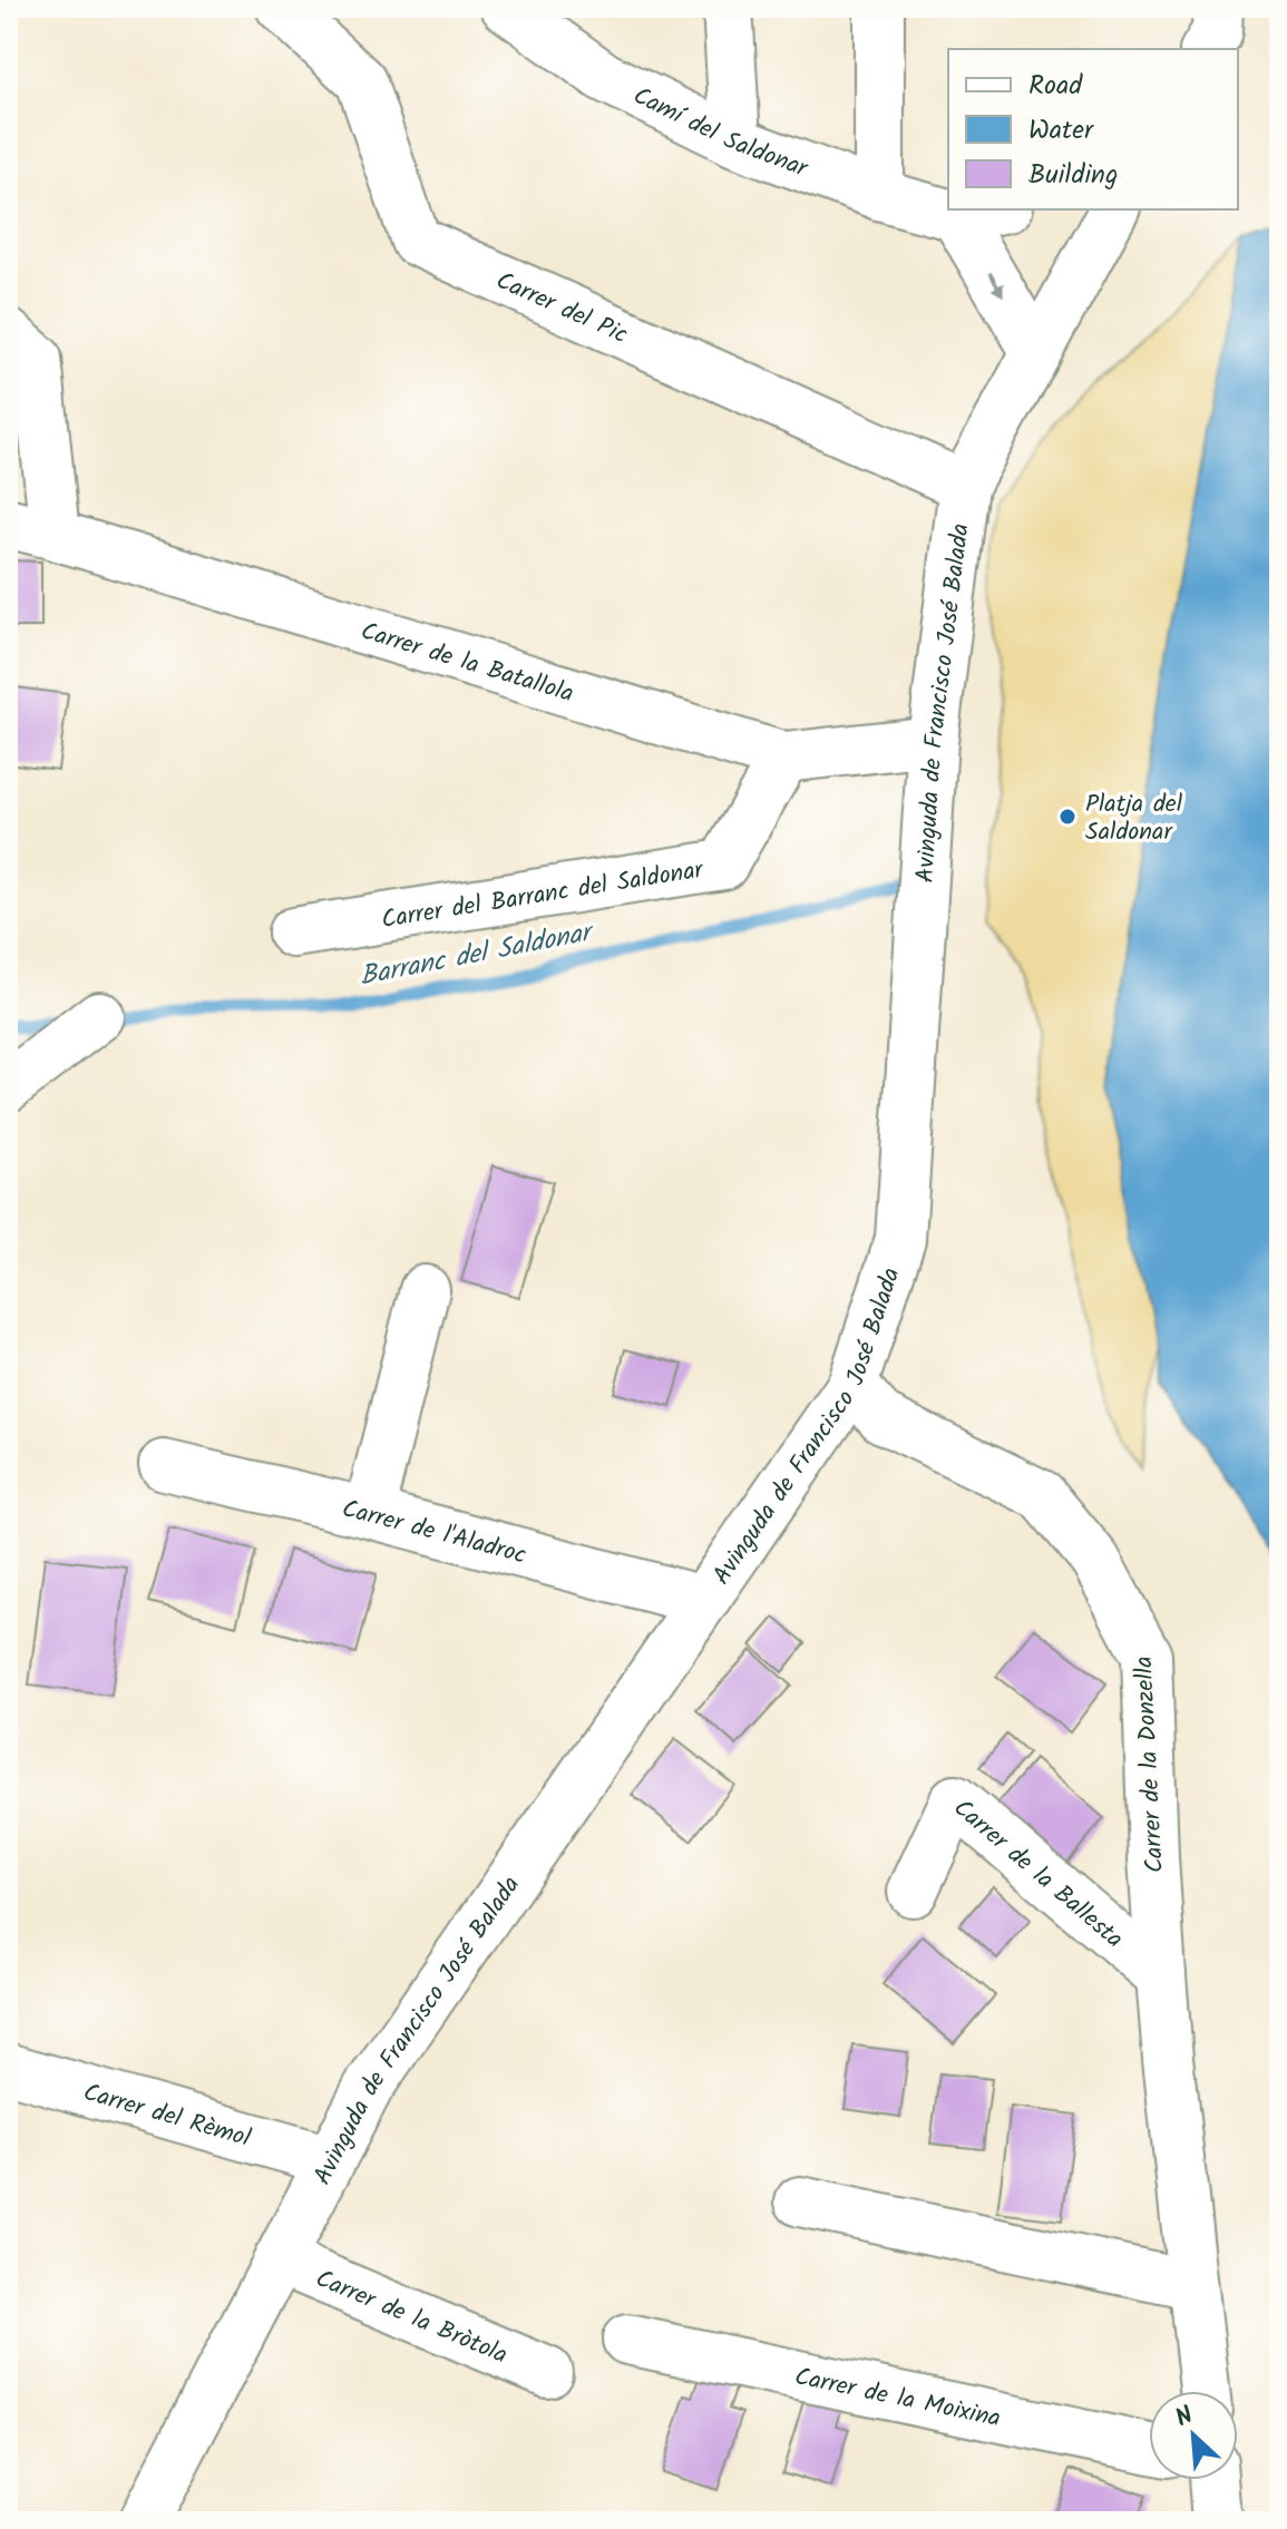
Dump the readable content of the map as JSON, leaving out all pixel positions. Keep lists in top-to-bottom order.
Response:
{
  "streets": {
    "street": [
      "Camí del Saldonar",
      "Carrer del Pic",
      "Carrer de la Batallola",
      "Avinguda de Francisco José Balada",
      "Carrer del Barranc del Saldonar",
      "Carrer de l'Aladroc",
      "Carrer de la Donzella",
      "Carrer de la Ballesta",
      "Carrer del Rèmol",
      "Carrer de la Bròtola",
      "Carrer de la Moixina"
    ]
  },
  "crossings": [
    ["Carrer del Pic", "Avinguda de Francisco José Balada"],
    ["Carrer de la Batallola", "Avinguda de Francisco José Balada"],
    ["Carrer de la Batallola", "Carrer del Barranc del Saldonar"],
    ["Avinguda de Francisco José Balada", "Carrer de l'Aladroc"],
    ["Avinguda de Francisco José Balada", "Carrer de la Donzella"],
    ["Avinguda de Francisco José Balada", "Carrer del Rèmol"],
    ["Avinguda de Francisco José Balada", "Carrer de la Bròtola"],
    ["Carrer de la Donzella", "Carrer de la Ballesta"]
  ],
  "water": ["Barranc del Saldonar"],
  "places": ["Platja del Saldonar"],
  "legend": ["Road", "Water", "Building"],
  "north": "top left"
}
